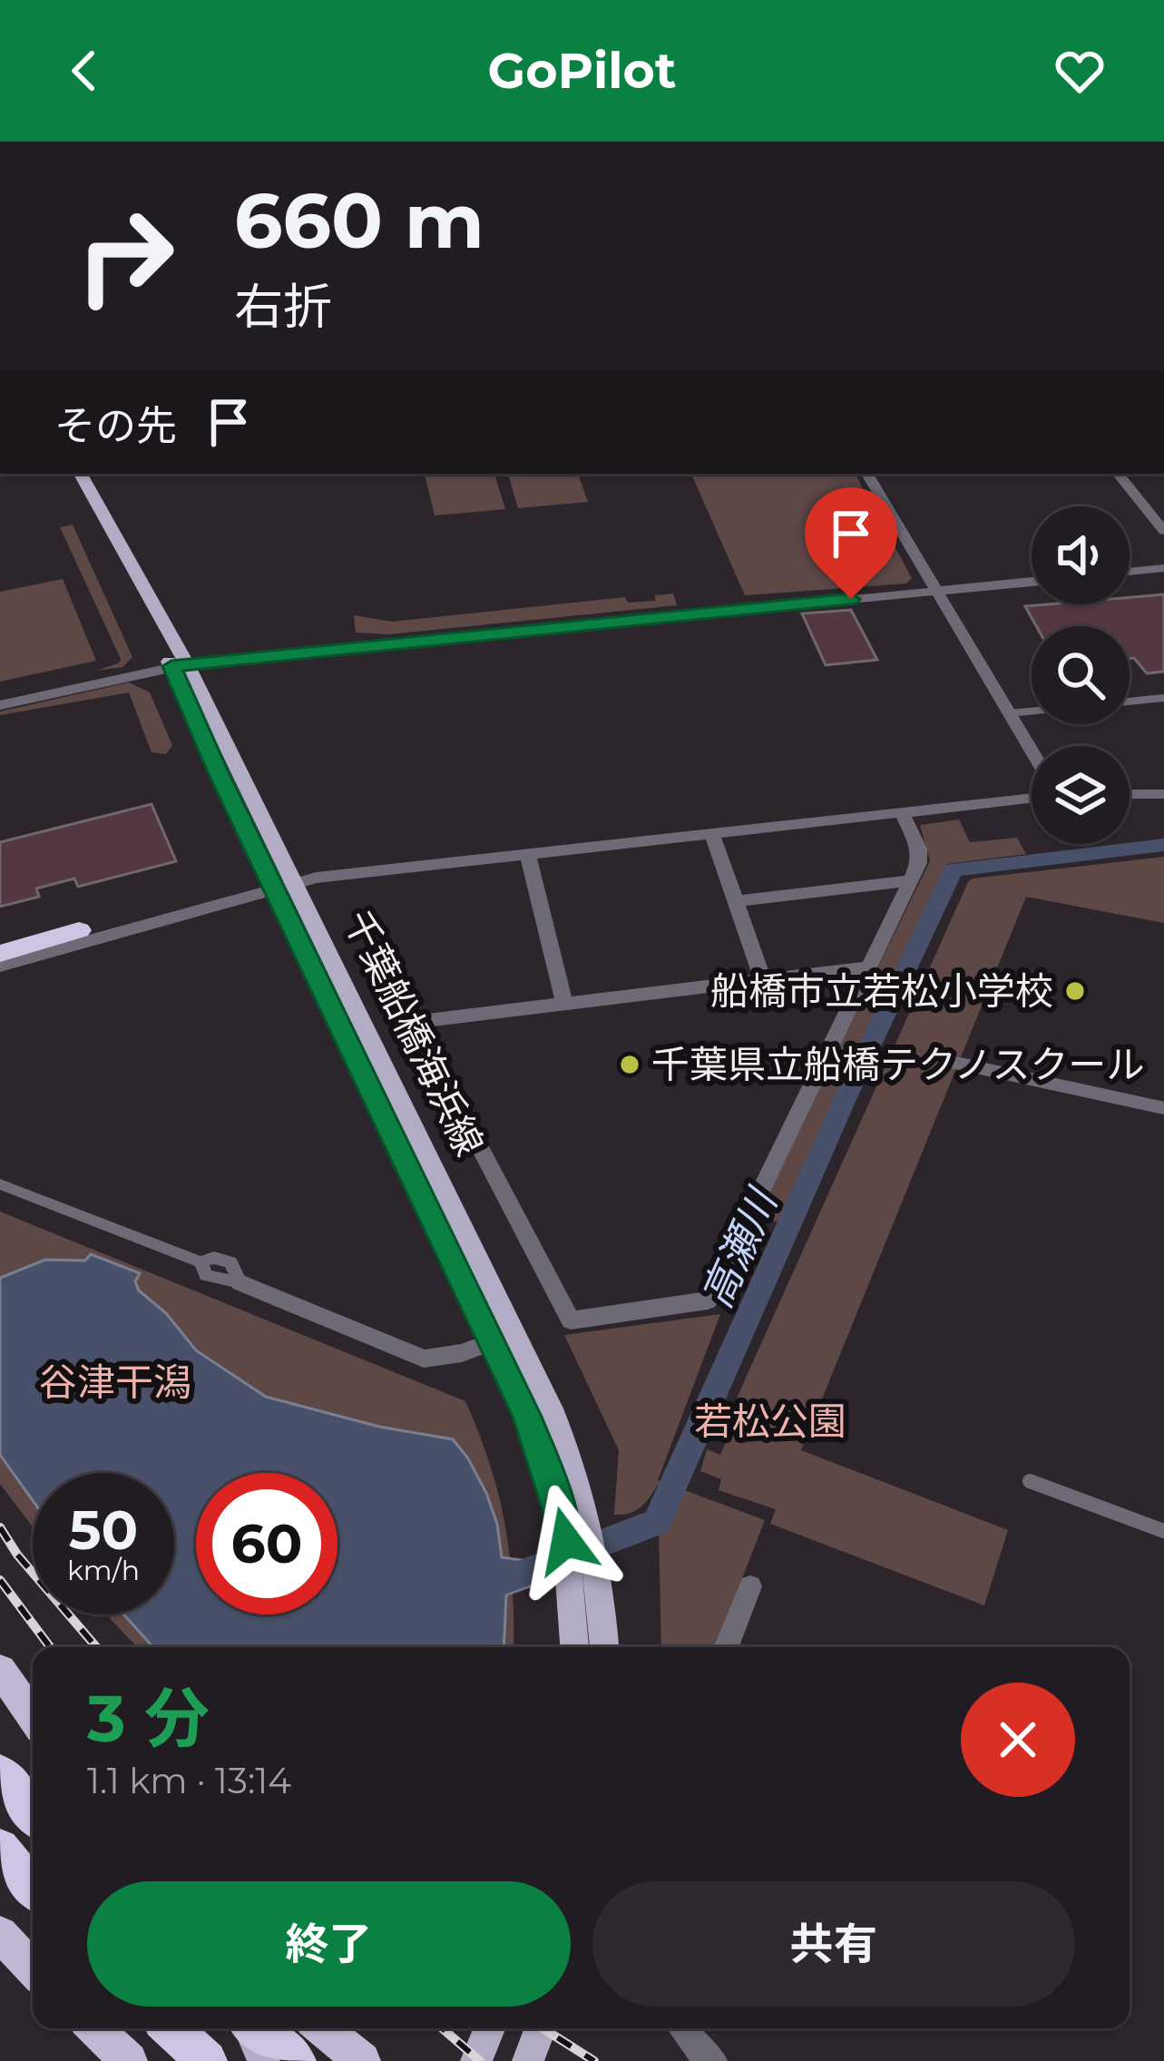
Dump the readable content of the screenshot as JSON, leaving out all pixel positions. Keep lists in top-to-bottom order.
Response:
{
  "streets": {
    "main road": ["千葉船橋海浜線"]
  },
  "water": ["高瀬川"],
  "parks": ["谷津干潟", "若松公園"],
  "places": ["船橋市立若松小学校", "千葉県立船橋テクノスクール"],
  "page": {
    "header": "GoPilot",
    "turn": ["660 m", "右折"],
    "then": "その先",
    "speed": "50 km/h",
    "limit": "60",
    "heading": ["3 分", "1.1 km · 13:14"],
    "buttons": ["終了", "共有"]
  }
}
